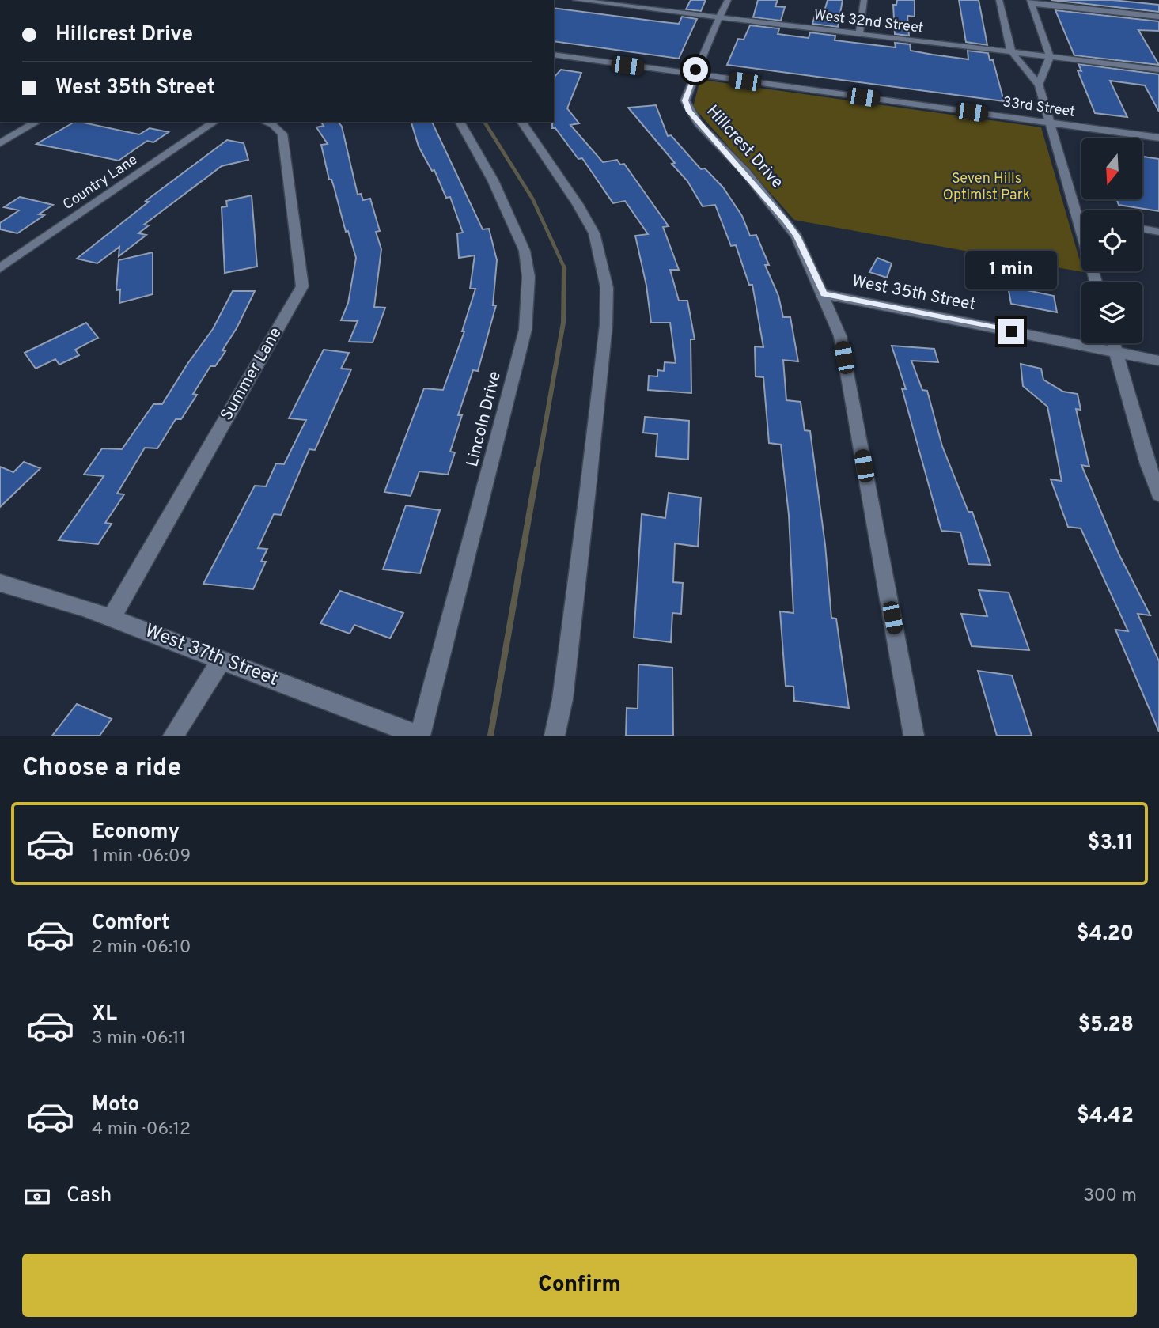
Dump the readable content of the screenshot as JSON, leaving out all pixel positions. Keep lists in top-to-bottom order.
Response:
{
  "streets": {
    "street": [
      "West 32nd Street",
      "33rd Street",
      "Hillcrest Drive",
      "Country Lane",
      "West 35th Street",
      "Summer Lane",
      "Lincoln Drive",
      "West 37th Street"
    ]
  },
  "crossings": [
    ["West 32nd Street", "Hillcrest Drive"],
    ["33rd Street", "Hillcrest Drive"],
    ["Hillcrest Drive", "West 35th Street"],
    ["Summer Lane", "West 37th Street"],
    ["Lincoln Drive", "West 37th Street"]
  ],
  "parks": ["Seven Hills Optimist Park"],
  "north": "bottom",
  "page": {
    "banner": ["Hillcrest Drive", "West 35th Street"],
    "bubble": "1 min",
    "heading": "Choose a ride",
    "list": [
      {
        "name": "Economy",
        "note": "1 min · 06:09",
        "value": "$3.11"
      },
      {
        "name": "Comfort",
        "note": "2 min · 06:10",
        "value": "$4.20"
      },
      {
        "name": "XL",
        "note": "3 min · 06:11",
        "value": "$5.28"
      },
      {
        "name": "Moto",
        "note": "4 min · 06:12",
        "value": "$4.42"
      }
    ],
    "pay": ["Cash", "300 m"],
    "buttons": "Confirm"
  }
}
